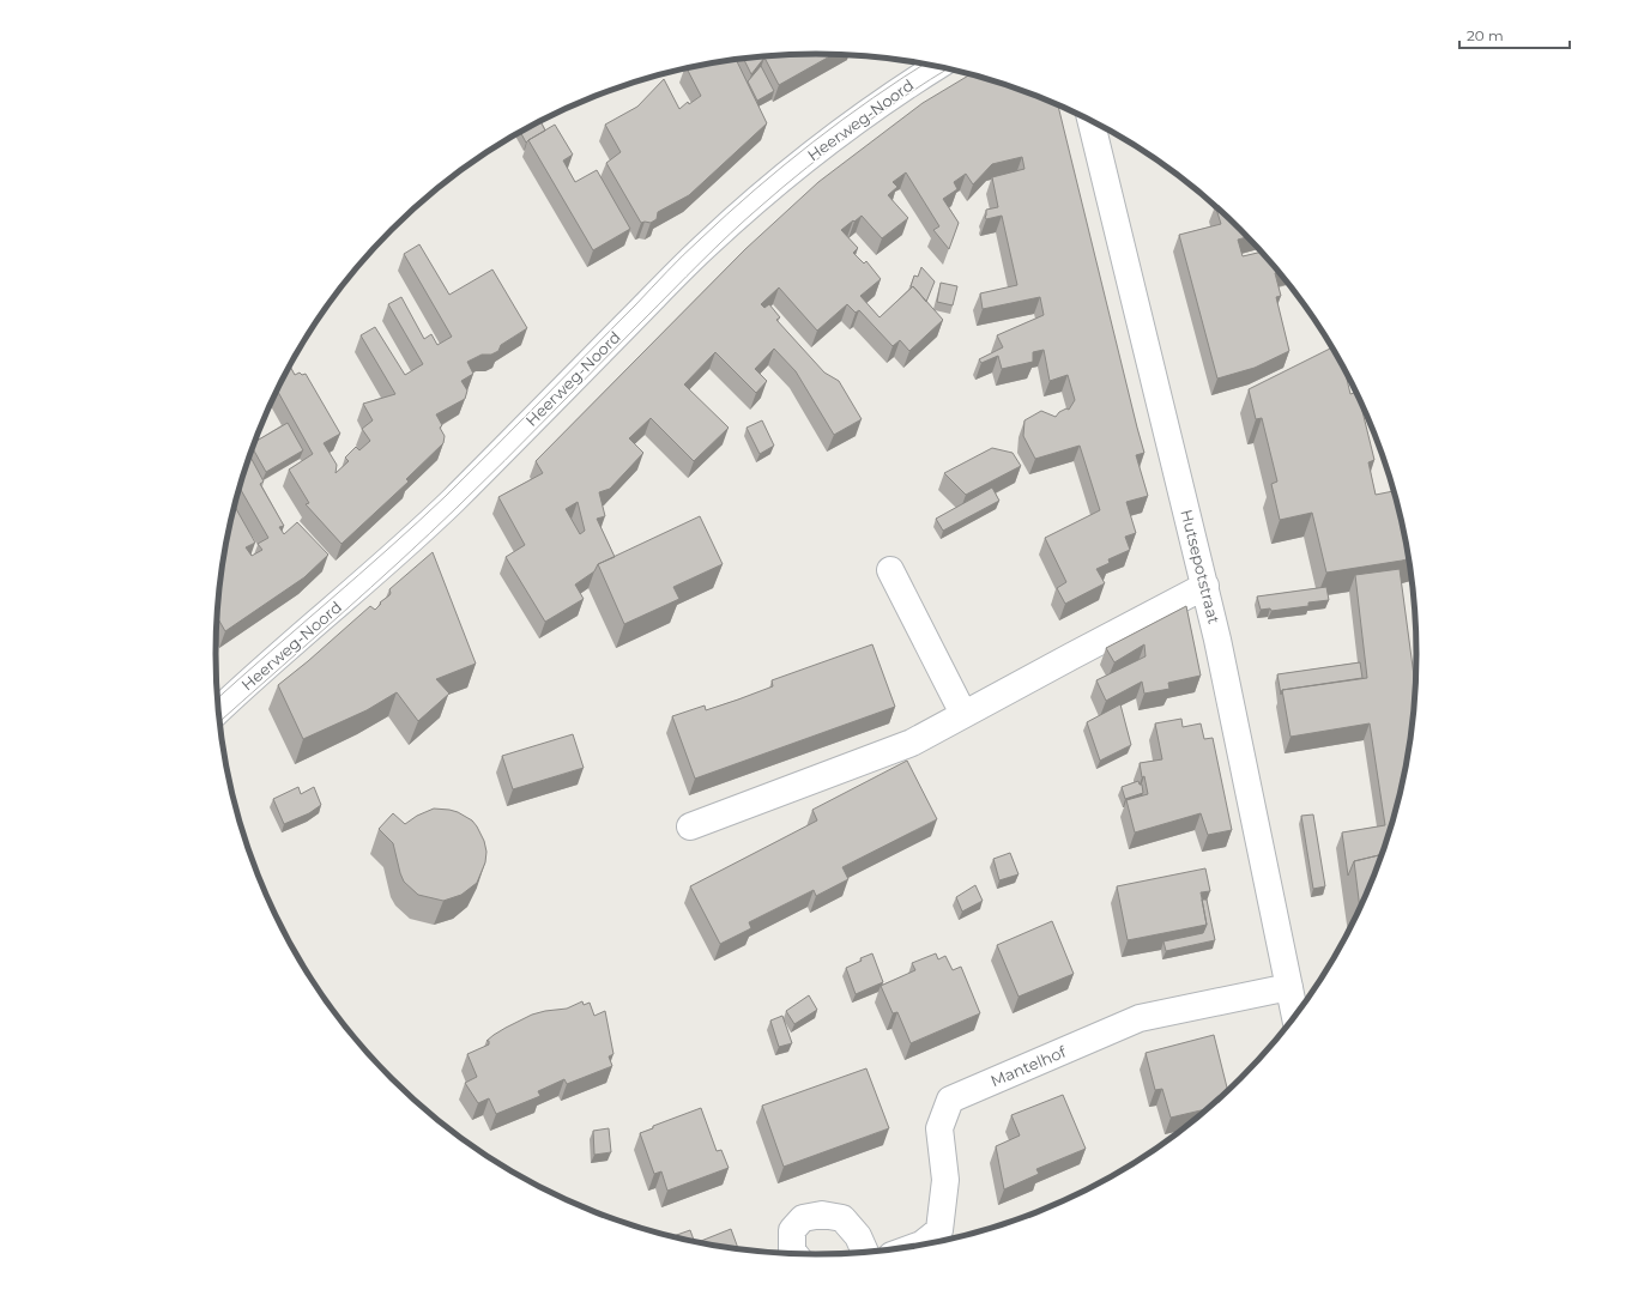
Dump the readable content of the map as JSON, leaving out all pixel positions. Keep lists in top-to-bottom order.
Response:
{
  "streets": {
    "street": ["Heerweg-Noord", "Hutsepotstraat", "Mantelhof"]
  },
  "crossings": [
    ["Hutsepotstraat", "Mantelhof"]
  ],
  "scale_bar": "20 m"
}
